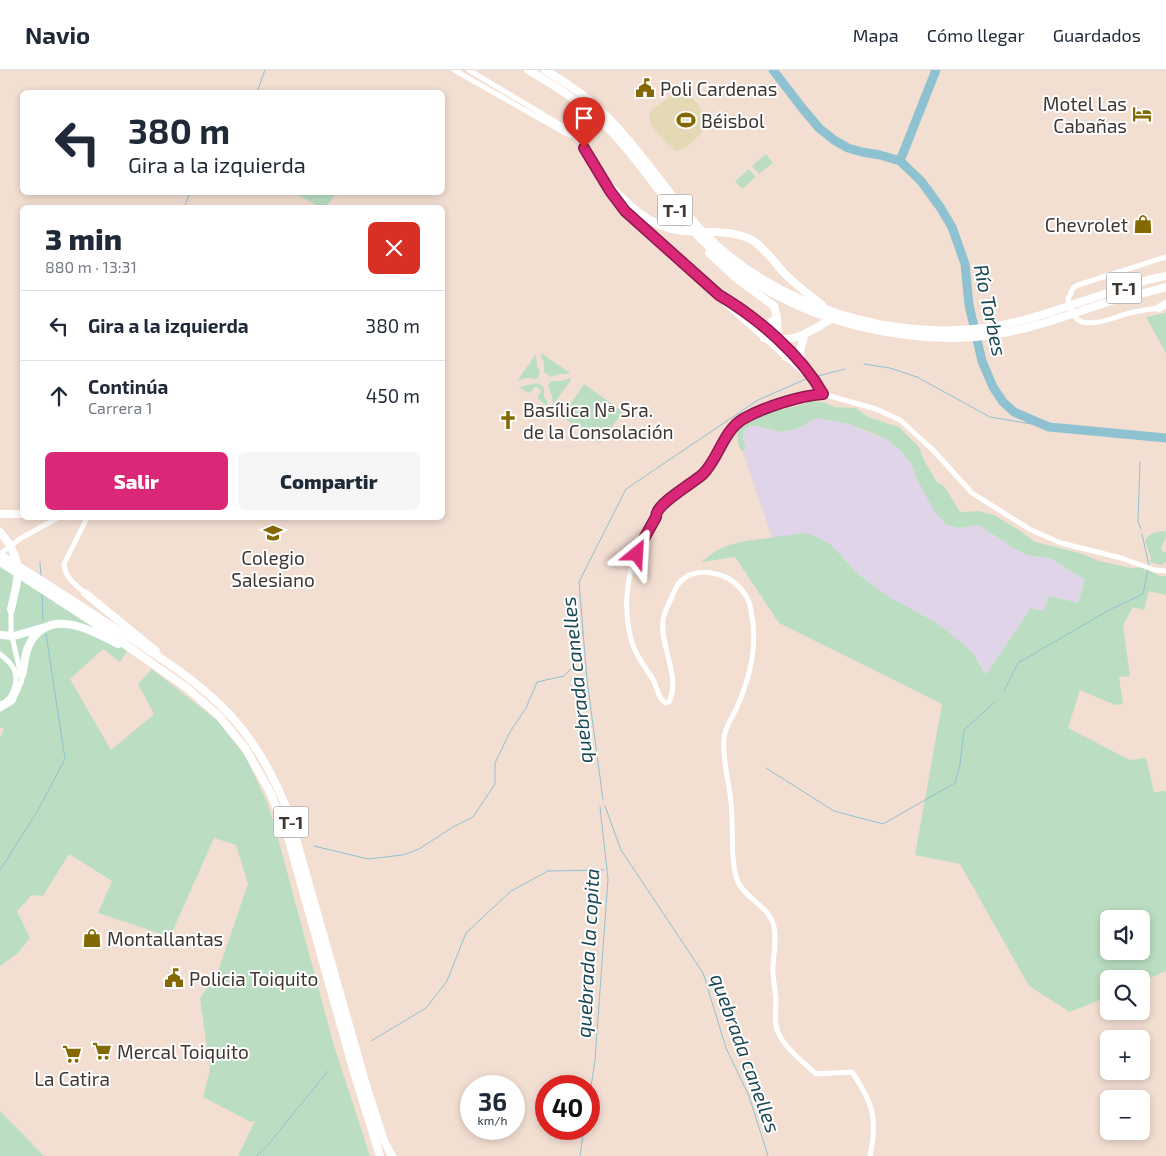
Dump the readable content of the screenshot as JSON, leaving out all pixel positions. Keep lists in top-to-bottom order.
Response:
{
  "streets": {
    "highway": ["T-1"]
  },
  "water": ["Río Torbes", "quebrada canelles", "quebrada la copita"],
  "places": {
    "public building": ["Poli Cardenas", "Policia Toiquito"],
    "hotel": ["Motel Las Cabañas"],
    "sports": ["Béisbol"],
    "shop": ["Chevrolet", "Montallantas"],
    "church": ["Basílica Nª Sra. de la Consolación"],
    "school or university": ["Colegio Salesiano"],
    "supermarket": ["Mercal Toiquito", "La Catira"]
  },
  "page": {
    "header": "Navio",
    "nav": ["Mapa", "Cómo llegar", "Guardados"],
    "turn": ["380 m", "Gira a la izquierda"],
    "heading": ["3 min", "880 m · 13:31"],
    "list": [
      {
        "name": "Gira a la izquierda",
        "value": "380 m"
      },
      {
        "name": "Continúa",
        "note": "Carrera 1",
        "value": "450 m"
      }
    ],
    "buttons": ["Salir", "Compartir"],
    "map_buttons": ["+", "−"],
    "speed": "36 km/h",
    "limit": "40"
  }
}
